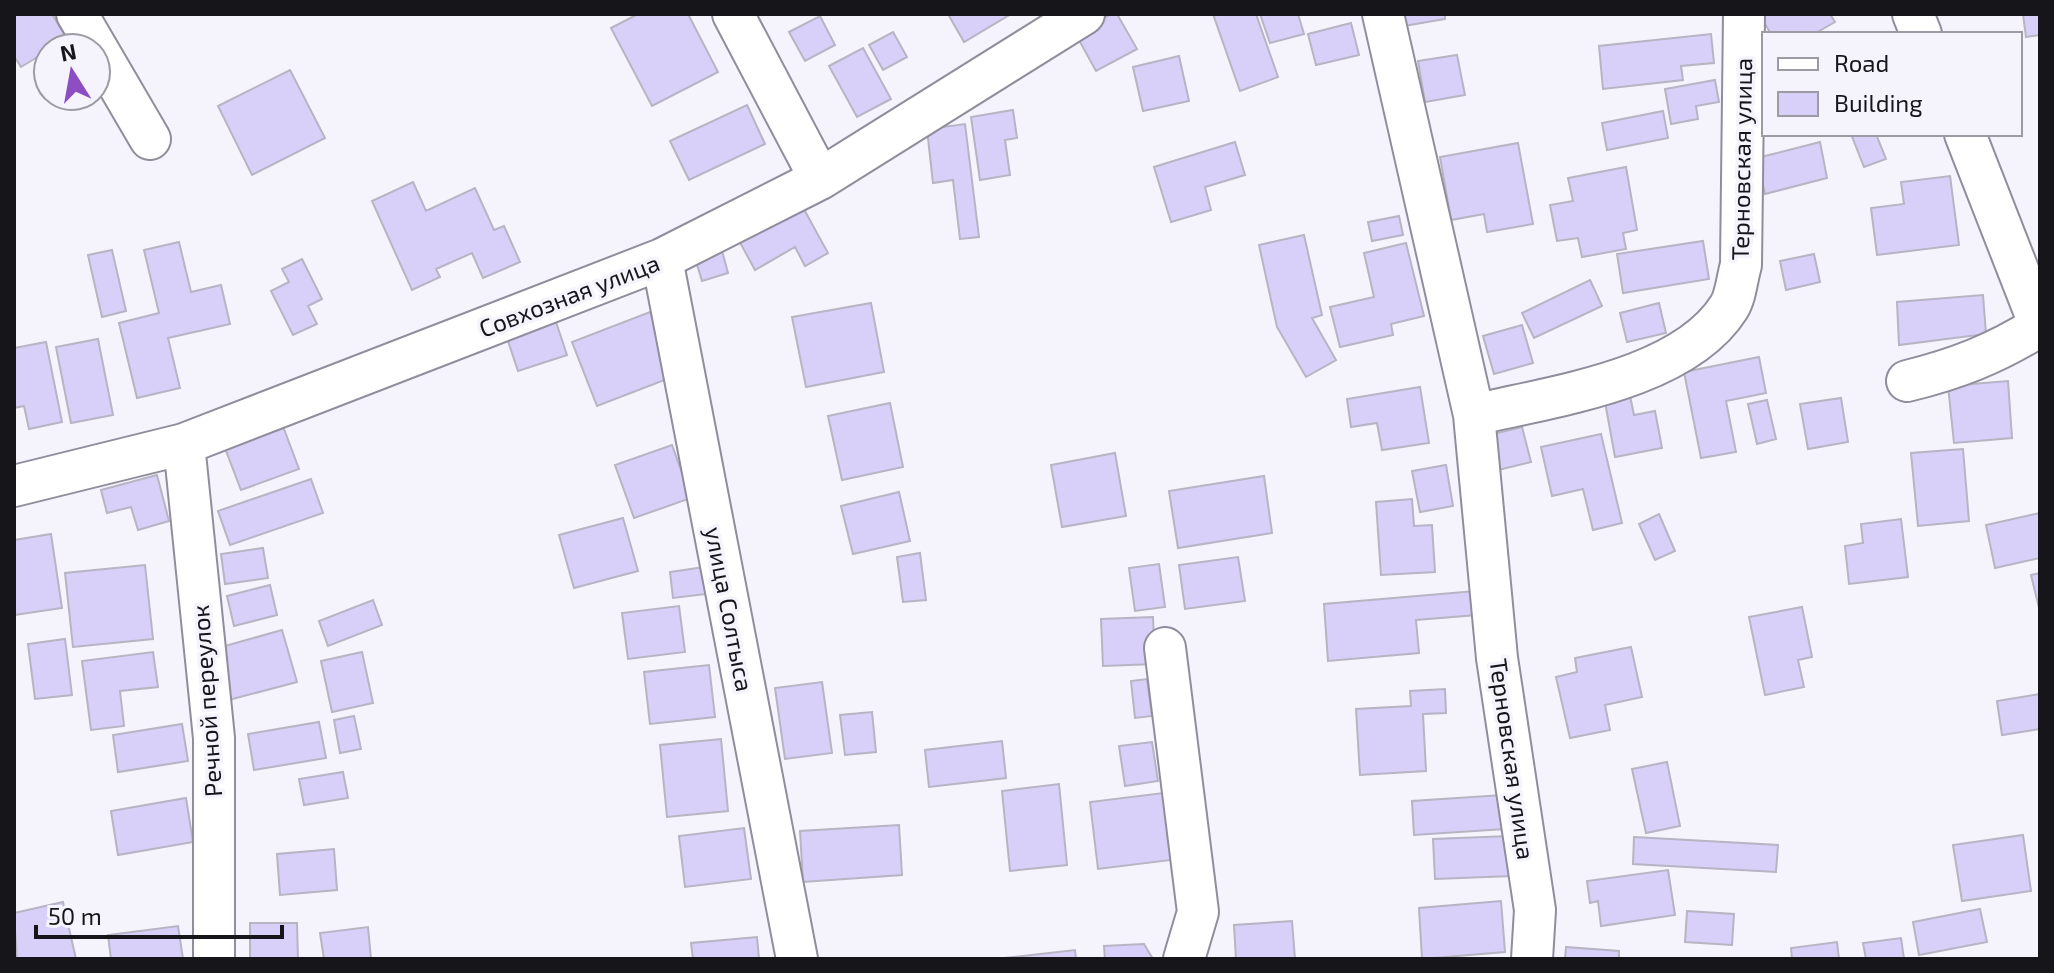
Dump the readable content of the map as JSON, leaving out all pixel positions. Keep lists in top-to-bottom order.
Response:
{
  "streets": {
    "street": [
      "Терновская улица",
      "Совхозная улица",
      "улица Солтыса",
      "Речной переулок"
    ]
  },
  "crossings": [
    ["Совхозная улица", "улица Солтыса"],
    ["Совхозная улица", "Речной переулок"]
  ],
  "legend": ["Road", "Building"],
  "scale_bar": "50 m",
  "north": "top"
}
